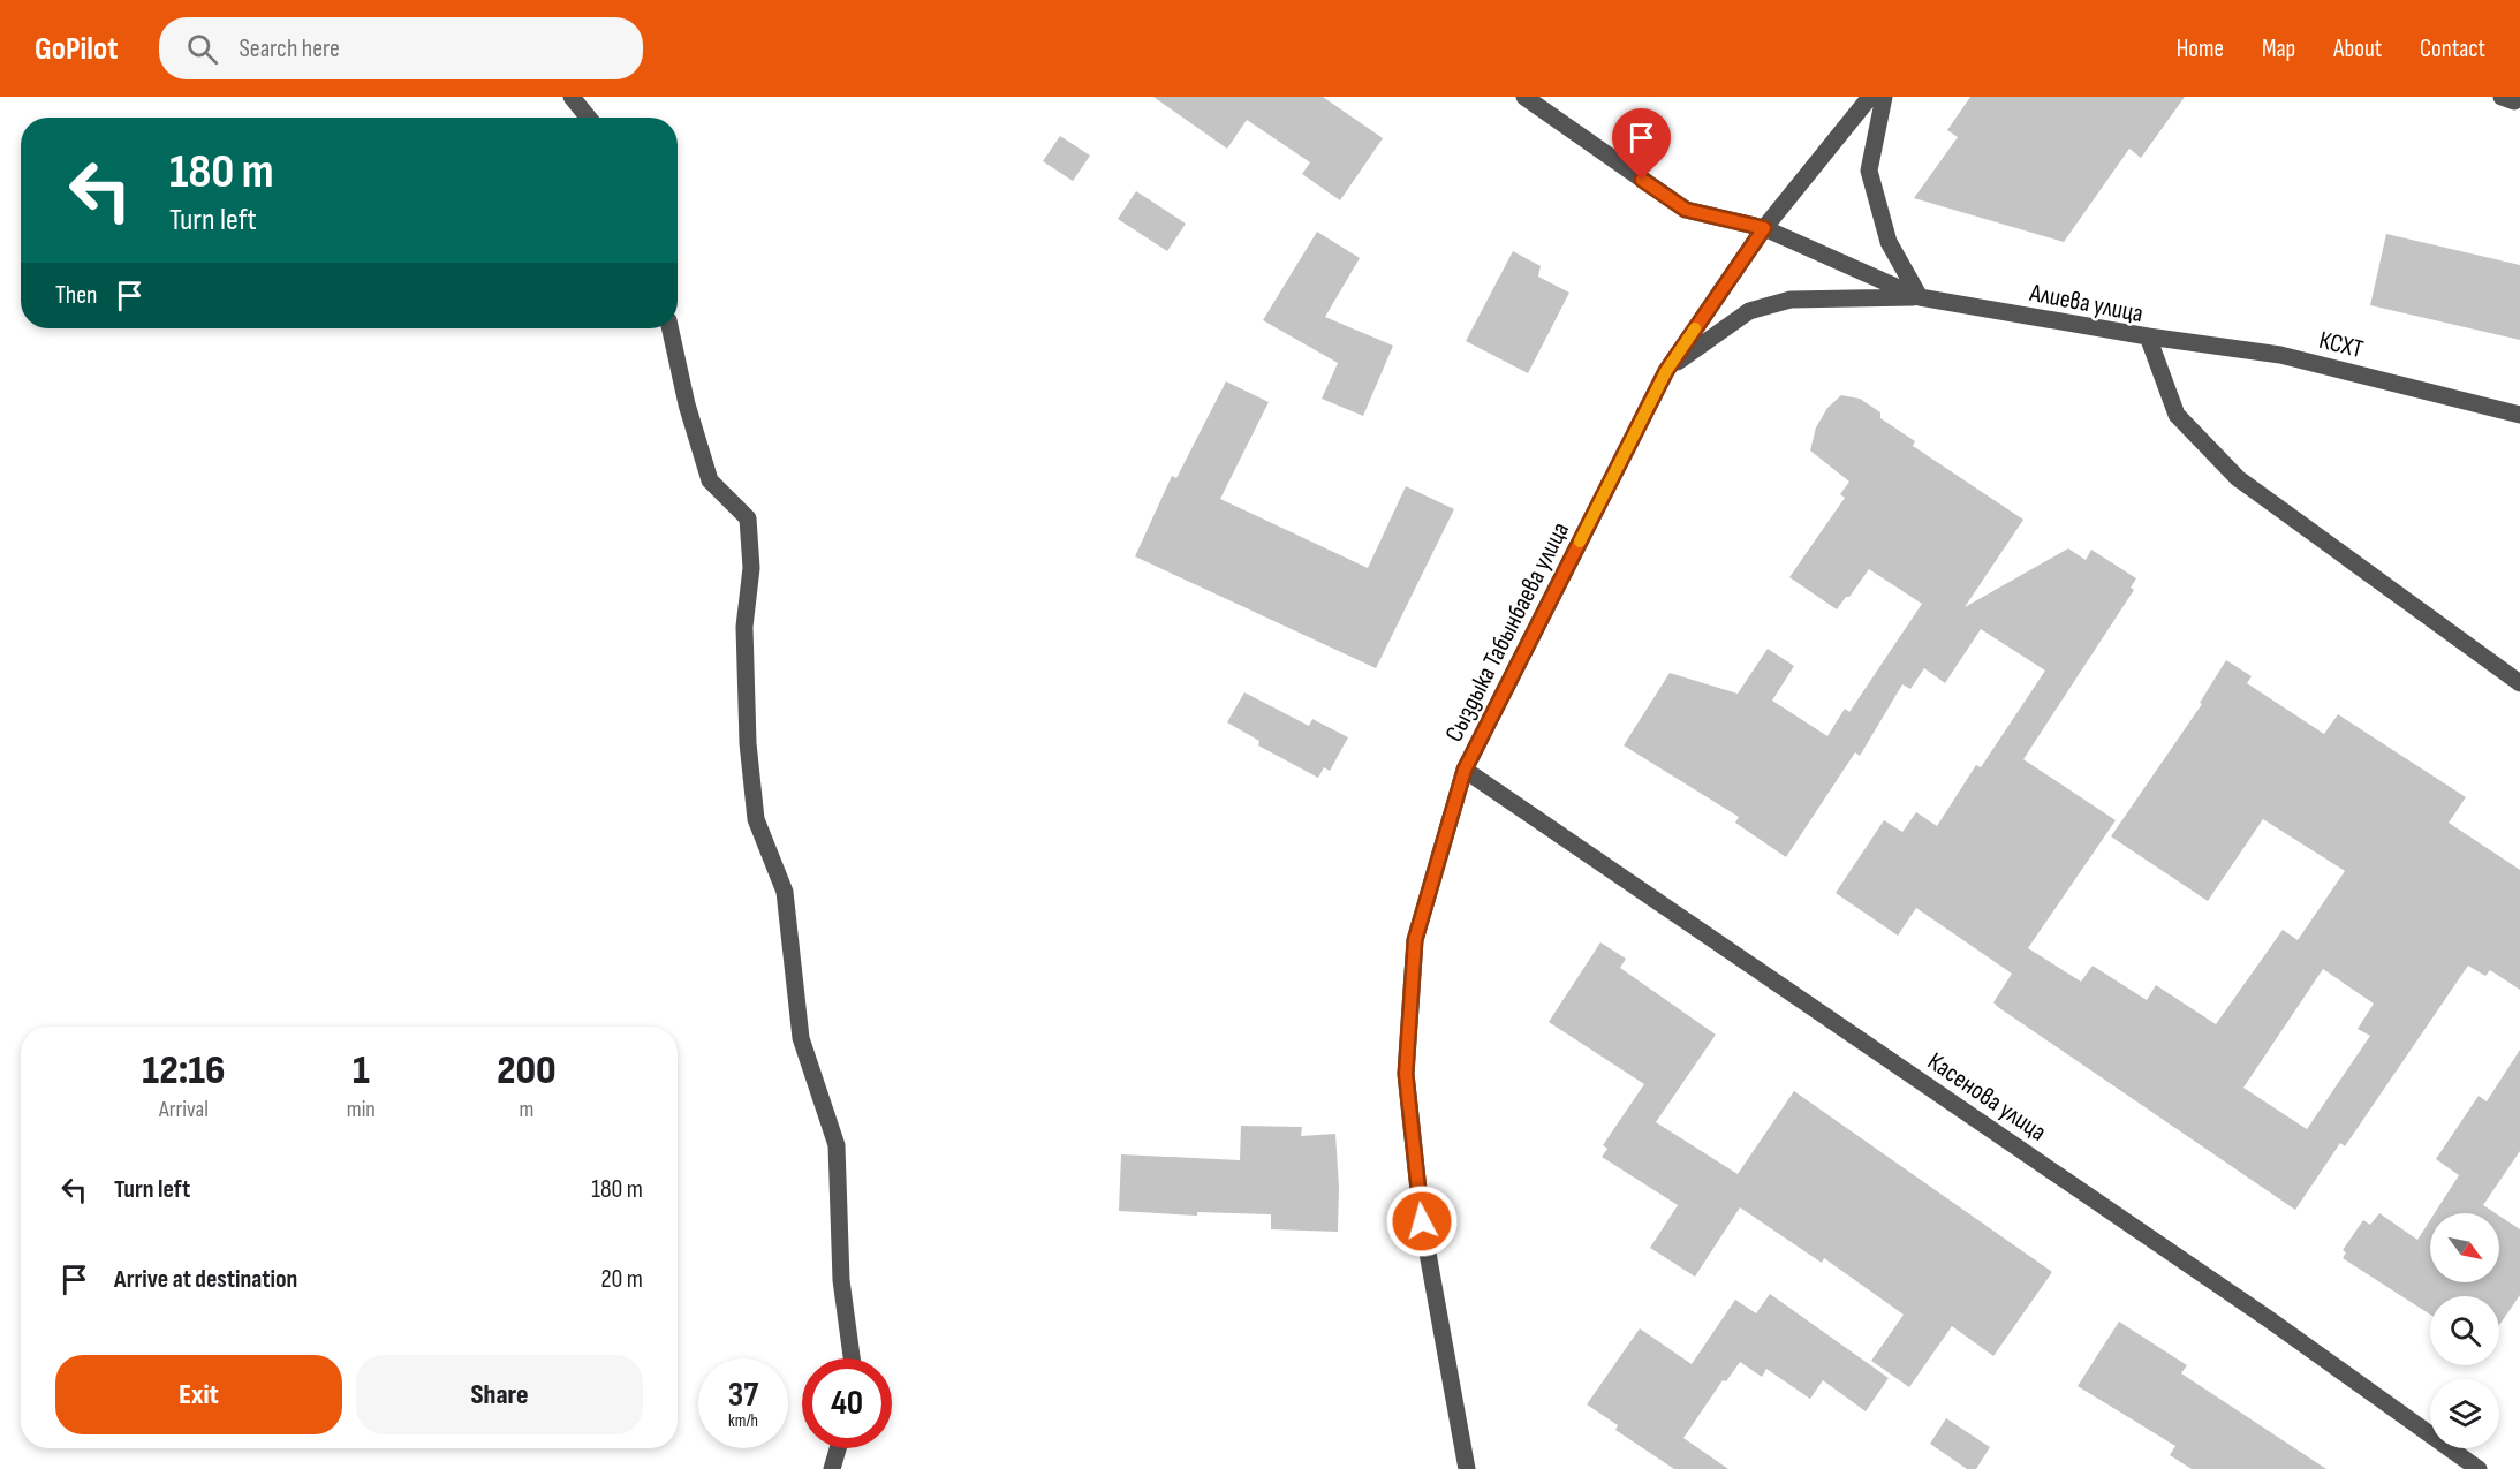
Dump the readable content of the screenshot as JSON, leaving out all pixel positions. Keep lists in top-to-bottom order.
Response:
{
  "streets": {
    "street": [
      "Алиева улица",
      "КСХТ",
      "Сыздыка Табынбаева улица",
      "Касенова улица"
    ]
  },
  "crossings": [
    ["Алиева улица", "КСХТ"],
    ["Сыздыка Табынбаева улица", "Касенова улица"]
  ],
  "north": "bottom right",
  "page": {
    "header": "GoPilot",
    "search": "Search here",
    "nav": [
      "Home",
      "Map",
      "About",
      "Contact"
    ],
    "turn": ["180 m", "Turn left"],
    "then": "Then",
    "eta": [
      "12:16",
      "Arrival",
      "1",
      "min",
      "200",
      "m"
    ],
    "list": [
      {
        "name": "Turn left",
        "value": "180 m"
      },
      {
        "name": "Arrive at destination",
        "value": "20 m"
      }
    ],
    "buttons": ["Exit", "Share"],
    "speed": "37 km/h",
    "limit": "40"
  }
}
